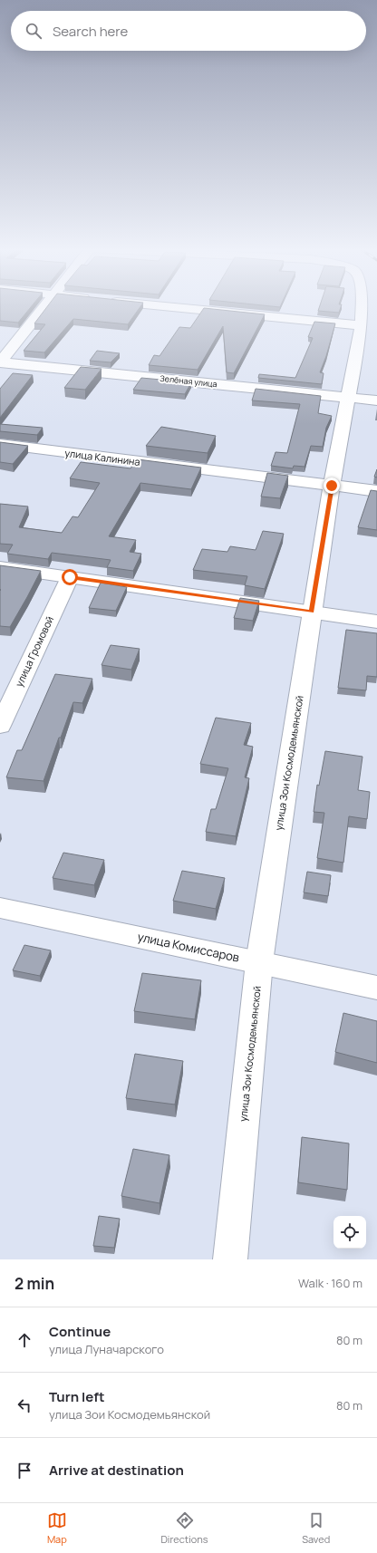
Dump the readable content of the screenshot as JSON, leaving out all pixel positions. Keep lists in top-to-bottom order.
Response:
{
  "streets": {
    "street": [
      "Зелёная улица",
      "улица Калинина",
      "улица Громовой",
      "улица Зои Космодемьянской",
      "улица Комиссаров"
    ]
  },
  "crossings": [
    ["Зелёная улица", "улица Зои Космодемьянской"],
    ["улица Калинина", "улица Зои Космодемьянской"],
    ["улица Зои Космодемьянской", "улица Комиссаров"]
  ],
  "page": {
    "search": "Search here",
    "heading": ["2 min", "Walk · 160 m"],
    "list": [
      ["Continue", "улица Луначарского", "80 m"],
      ["Turn left", "улица Зои Космодемьянской", "80 m"],
      "Arrive at destination"
    ],
    "nav": ["Map", "Directions", "Saved"]
  }
}
